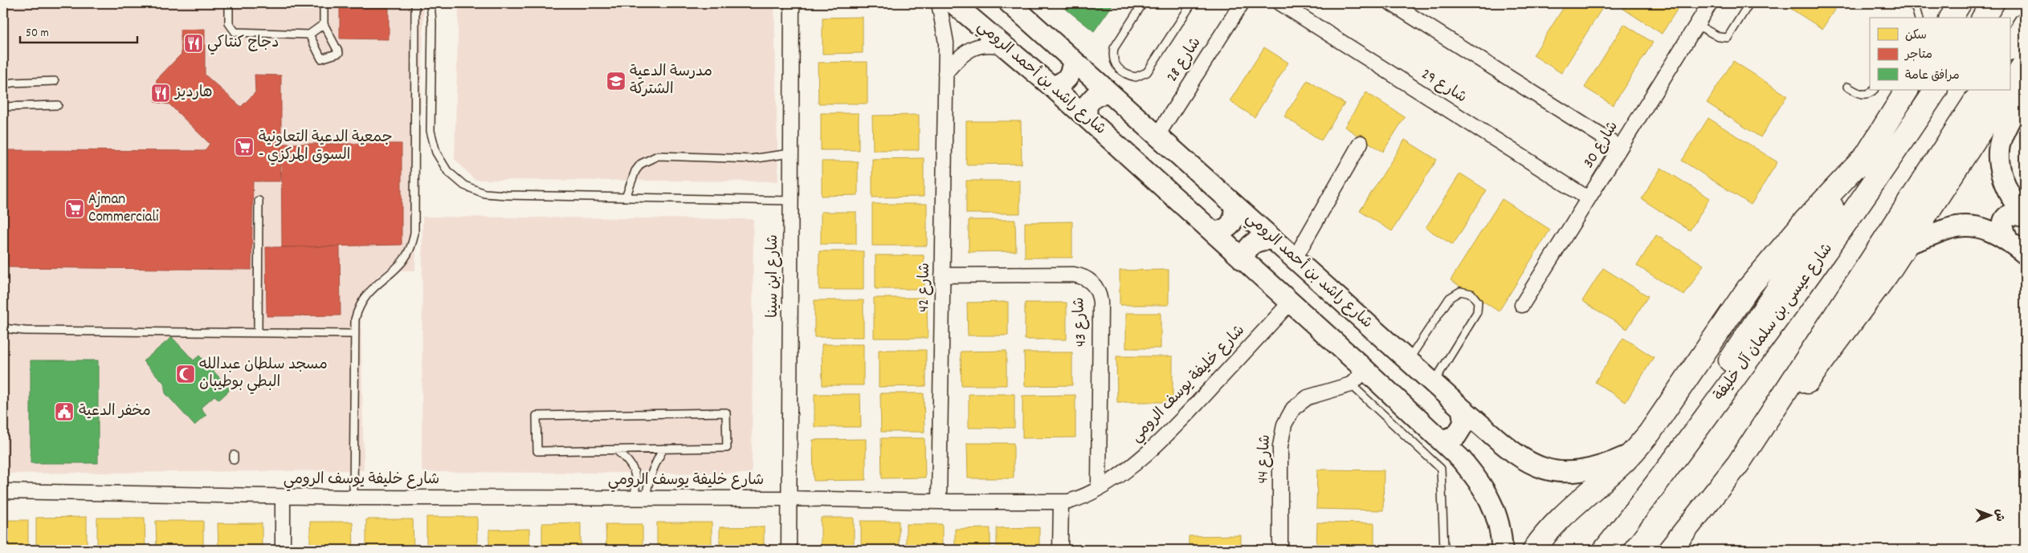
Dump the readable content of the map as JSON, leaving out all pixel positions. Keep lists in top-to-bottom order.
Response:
{
  "streets": {
    "highway": ["شارع عيسى بن سلمان آل خليفة"],
    "street": [
      "شارع 28",
      "شارع راشد بن أحمد الرومي",
      "شارع 29",
      "شارع 30",
      "شارع ابن سينا",
      "شارع 42",
      "شارع 43",
      "شارع خليفة يوسف الرومي",
      "شارع 44"
    ]
  },
  "crossings": [
    ["شارع 28", "شارع راشد بن أحمد الرومي"],
    ["شارع راشد بن أحمد الرومي", "شارع خليفة يوسف الرومي"],
    ["شارع راشد بن أحمد الرومي", "شارع 44"],
    ["شارع 29", "شارع 30"],
    ["شارع ابن سينا", "شارع خليفة يوسف الرومي"],
    ["شارع 42", "شارع 43"],
    ["شارع 42", "شارع خليفة يوسف الرومي"],
    ["شارع 43", "شارع خليفة يوسف الرومي"]
  ],
  "places": {
    "restaurant": ["دجاج كنتاكي", "هارديز"],
    "school or university": ["مدرسة الدعية الشتركة"],
    "supermarket": ["جمعية الدعية التعاونية - السوق المركزي", "Ajman Commerciali"],
    "mosque": ["مسجد سلطان عبدالله البطي بوطيبان"],
    "public building": ["مخفر الدعية"]
  },
  "legend": ["سكن", "متاجر", "مرافق عامة"],
  "scale_bar": "50 m",
  "north": "right"
}
